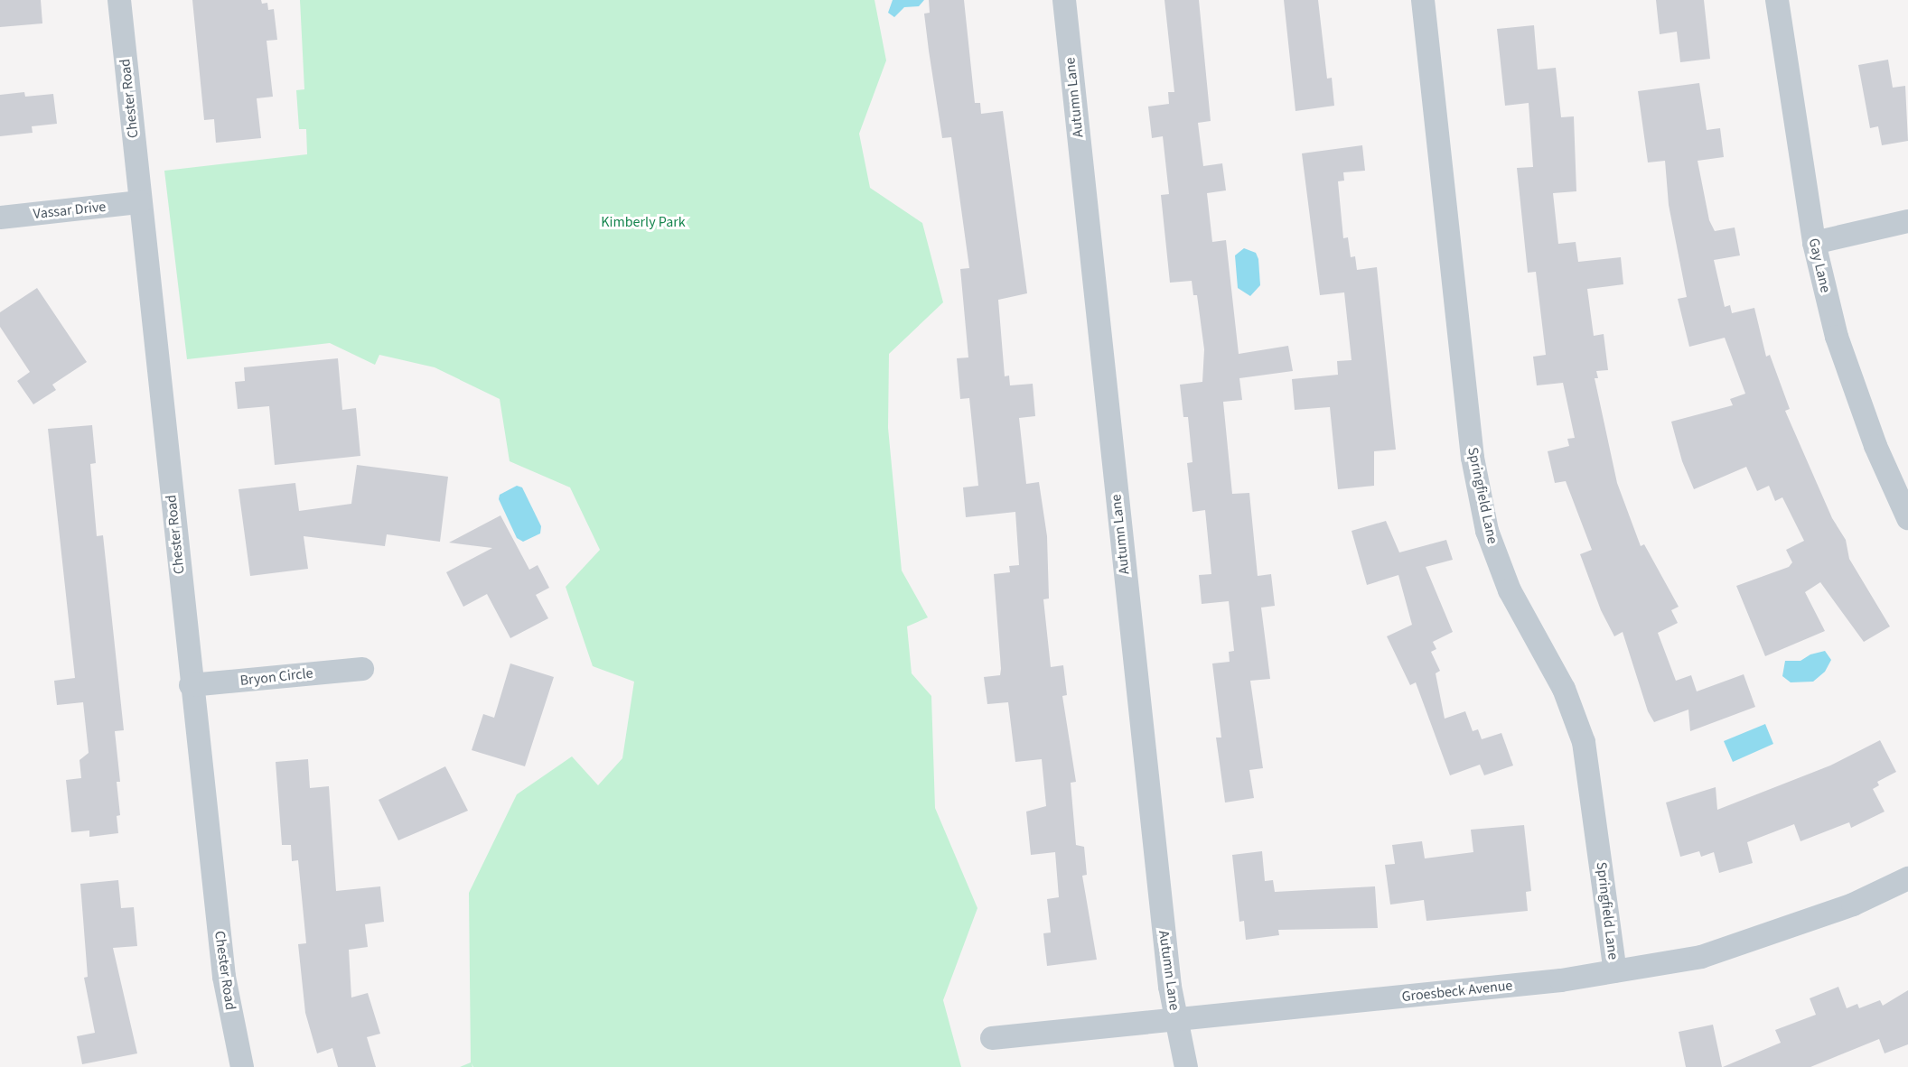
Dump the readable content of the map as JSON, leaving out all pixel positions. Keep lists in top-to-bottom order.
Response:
{
  "streets": {
    "street": [
      "Autumn Lane",
      "Chester Road",
      "Vassar Drive",
      "Gay Lane",
      "Springfield Lane",
      "Bryon Circle",
      "Groesbeck Avenue"
    ]
  },
  "crossings": [
    ["Autumn Lane", "Groesbeck Avenue"],
    ["Chester Road", "Vassar Drive"],
    ["Chester Road", "Bryon Circle"],
    ["Springfield Lane", "Groesbeck Avenue"]
  ],
  "parks": ["Kimberly Park"]
}
